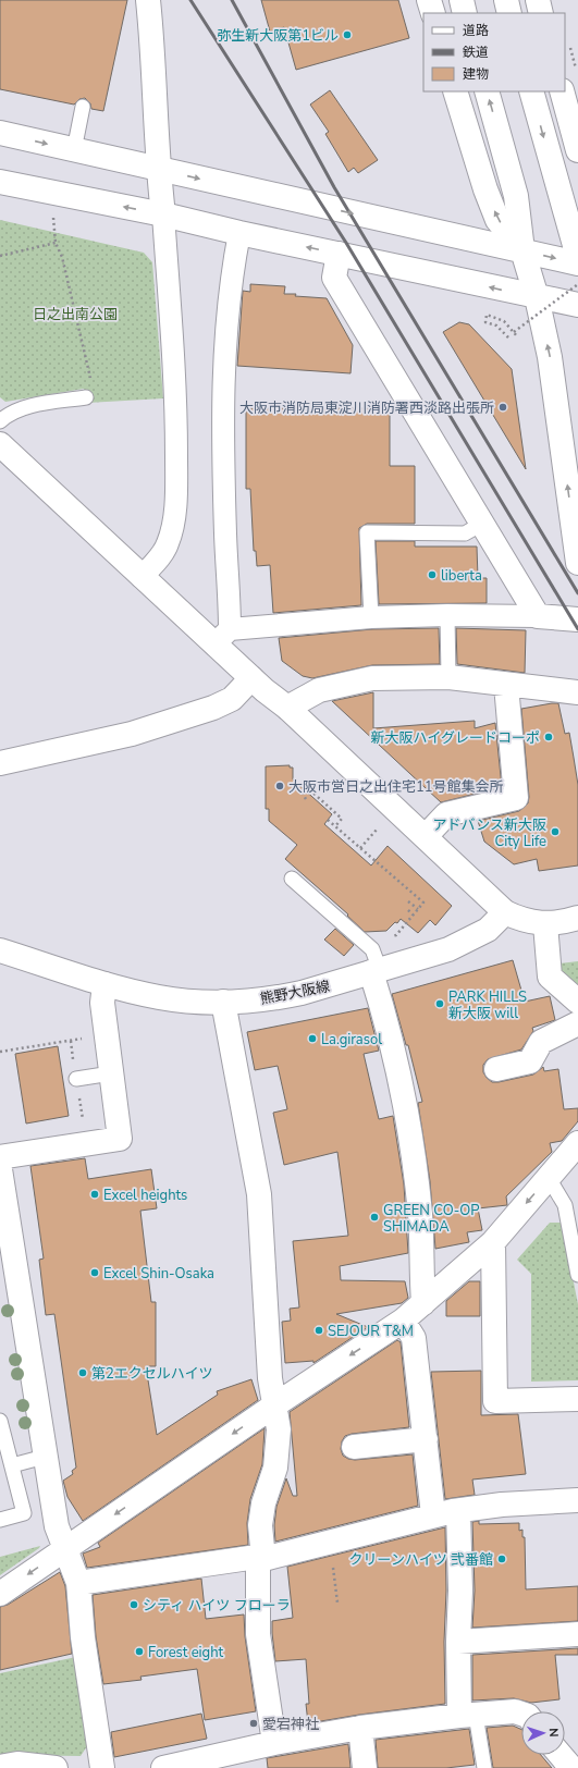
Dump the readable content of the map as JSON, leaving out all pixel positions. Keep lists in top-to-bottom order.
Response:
{
  "streets": {
    "street": ["熊野大阪線"]
  },
  "parks": ["日之出南公園"],
  "places": [
    "弥生新大阪第1ビル",
    "大阪市消防局東淀川消防署西淡路出張所",
    "liberta",
    "新大阪ハイグレードコーポ",
    "大阪市営日之出住宅11号館集会所",
    "アドバンス新大阪 City Life",
    "PARK HILLS 新大阪 will",
    "La.girasol",
    "Excel heights",
    "GREEN CO-OP SHIMADA",
    "Excel Shin-Osaka",
    "SEJOUR T&M",
    "第2エクセルハイツ",
    "クリーンハイツ 弐番館",
    "シティ ハイツ フローラ",
    "Forest eight",
    "愛宕神社"
  ],
  "legend": ["道路", "鉄道", "建物"],
  "north": "right"
}
